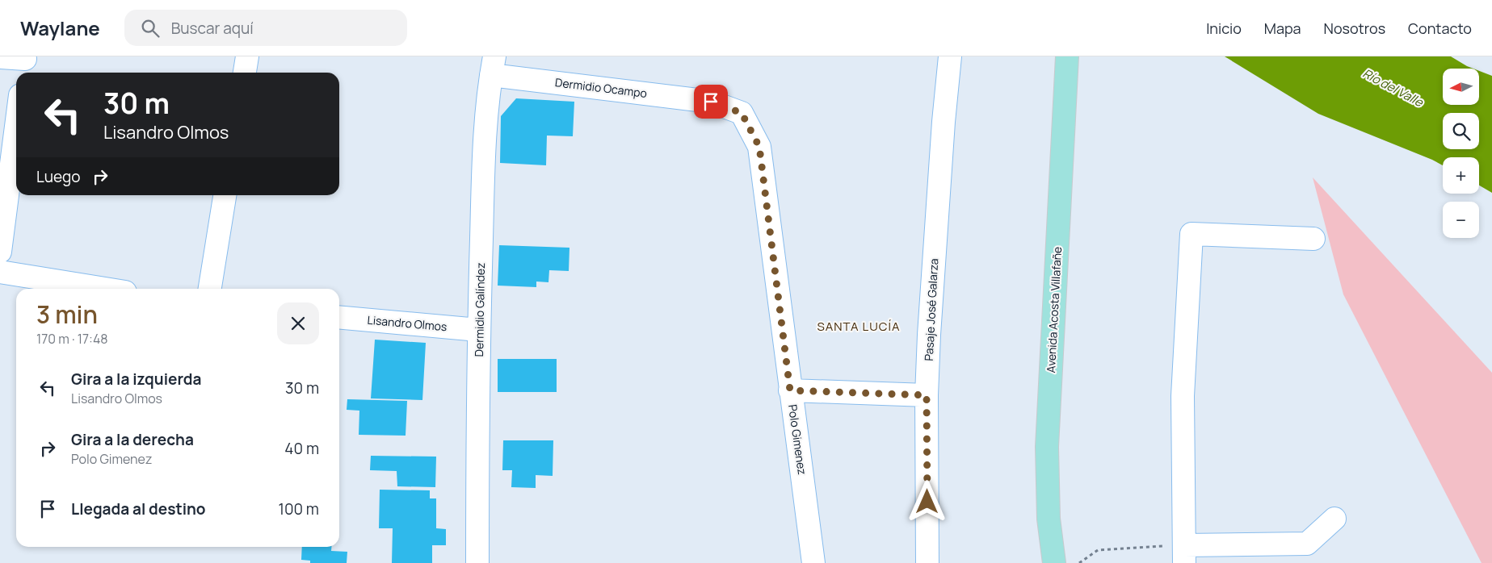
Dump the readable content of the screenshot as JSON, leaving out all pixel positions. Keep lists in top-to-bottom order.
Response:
{
  "streets": {
    "main road": ["Avenida Acosta Villafañe"],
    "street": [
      "Dermidio Ocampo",
      "Dermidio Galíndez",
      "Pasaje José Galarza",
      "Lisandro Olmos",
      "Polo Gimenez"
    ]
  },
  "crossings": [
    ["Dermidio Ocampo", "Dermidio Galíndez"],
    ["Dermidio Ocampo", "Polo Gimenez"],
    ["Dermidio Galíndez", "Lisandro Olmos"]
  ],
  "districts": ["SANTA LUCÍA"],
  "water": ["Río del Valle"],
  "north": "left",
  "page": {
    "header": "Waylane",
    "search": "Buscar aquí",
    "nav": [
      "Inicio",
      "Mapa",
      "Nosotros",
      "Contacto"
    ],
    "map_buttons": ["+", "−"],
    "turn": ["30 m", "Lisandro Olmos"],
    "then": "Luego",
    "heading": ["3 min", "170 m · 17:48"],
    "list": [
      {
        "name": "Gira a la izquierda",
        "note": "Lisandro Olmos",
        "value": "30 m"
      },
      {
        "name": "Gira a la derecha",
        "note": "Polo Gimenez",
        "value": "40 m"
      },
      {
        "name": "Llegada al destino",
        "value": "100 m"
      }
    ]
  }
}
